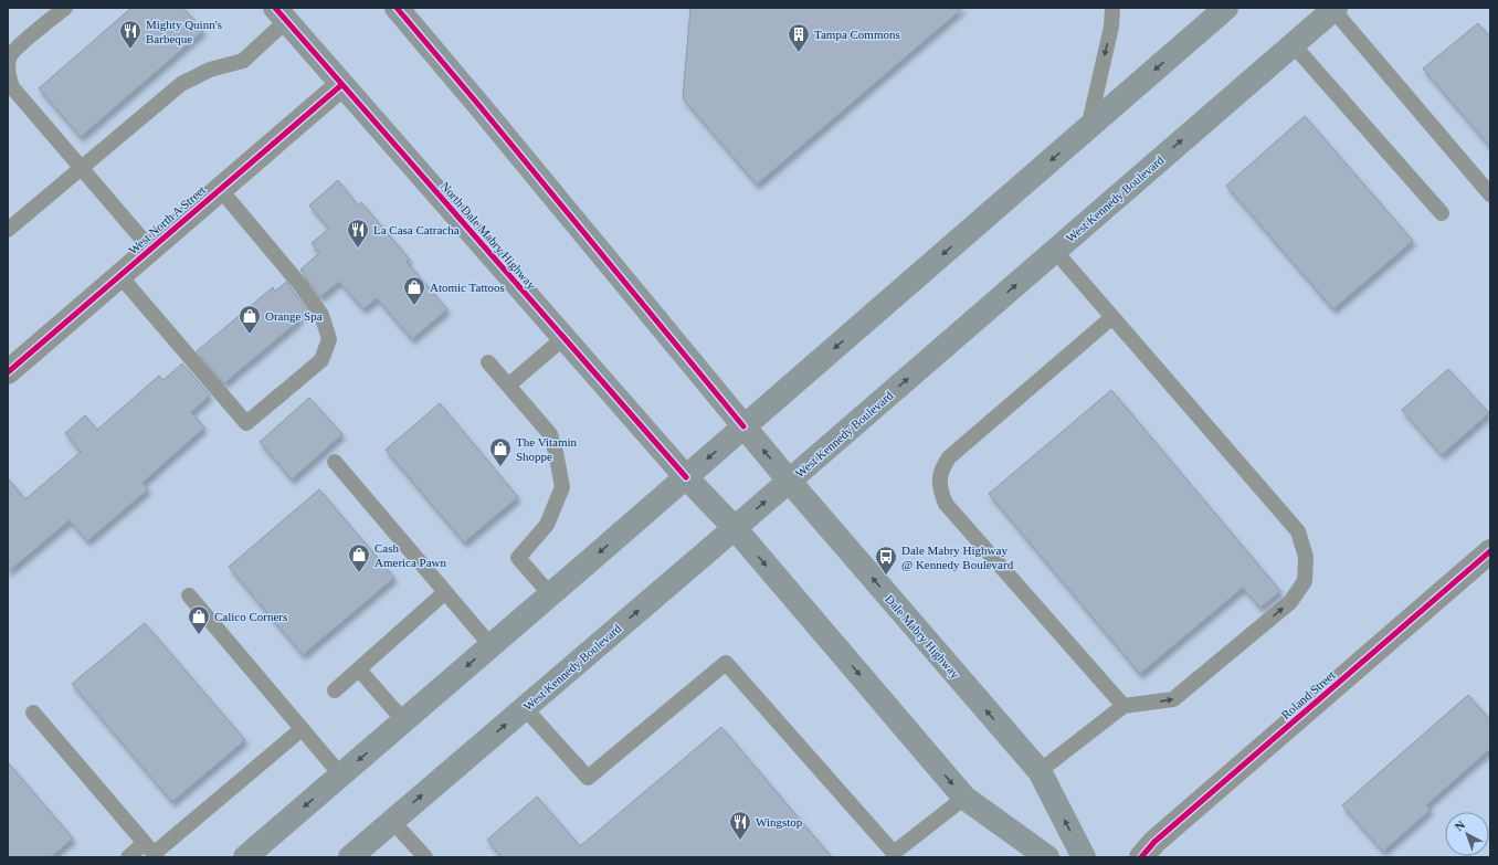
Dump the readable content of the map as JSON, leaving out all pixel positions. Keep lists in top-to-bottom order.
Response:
{
  "streets": {
    "main road": ["West Kennedy Boulevard", "North Dale Mabry Highway", "Dale Mabry Highway"],
    "street": ["West North A Street", "Roland Street"]
  },
  "crossings": [
    ["West Kennedy Boulevard", "Dale Mabry Highway"],
    ["West North A Street", "North Dale Mabry Highway"]
  ],
  "places": {
    "restaurant": ["Mighty Quinn's Barbeque", "La Casa Catracha", "Wingstop"],
    "building": ["Tampa Commons"],
    "shop": [
      "Atomic Tattoos",
      "Orange Spa",
      "The Vitamin Shoppe",
      "Cash America Pawn",
      "Calico Corners"
    ],
    "bus stop": ["Dale Mabry Highway @ Kennedy Boulevard"]
  },
  "north": "top left"
}
